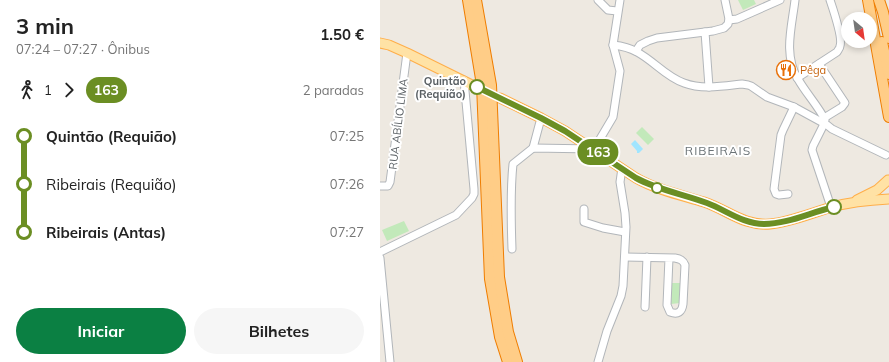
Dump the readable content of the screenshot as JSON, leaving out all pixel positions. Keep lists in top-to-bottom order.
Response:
{
  "streets": {
    "street": ["RUA ABÍLIO LIMA"]
  },
  "districts": ["RIBEIRAIS"],
  "places": {
    "restaurant": ["Pêga"],
    "other": ["Quintão (Requião)"]
  },
  "lines": ["bus line 163"],
  "north": "bottom right",
  "page": {
    "heading": ["3 min", "07:24 – 07:27 · Ônibus", "1.50 €"],
    "on_map": "163",
    "legs": ["1", "163", "2 paradas"],
    "list": [
      {
        "name": "Quintão (Requião)",
        "value": "07:25"
      },
      {
        "name": "Ribeirais (Requião)",
        "value": "07:26"
      },
      {
        "name": "Ribeirais (Antas)",
        "value": "07:27"
      }
    ],
    "buttons": ["Iniciar", "Bilhetes"]
  }
}
